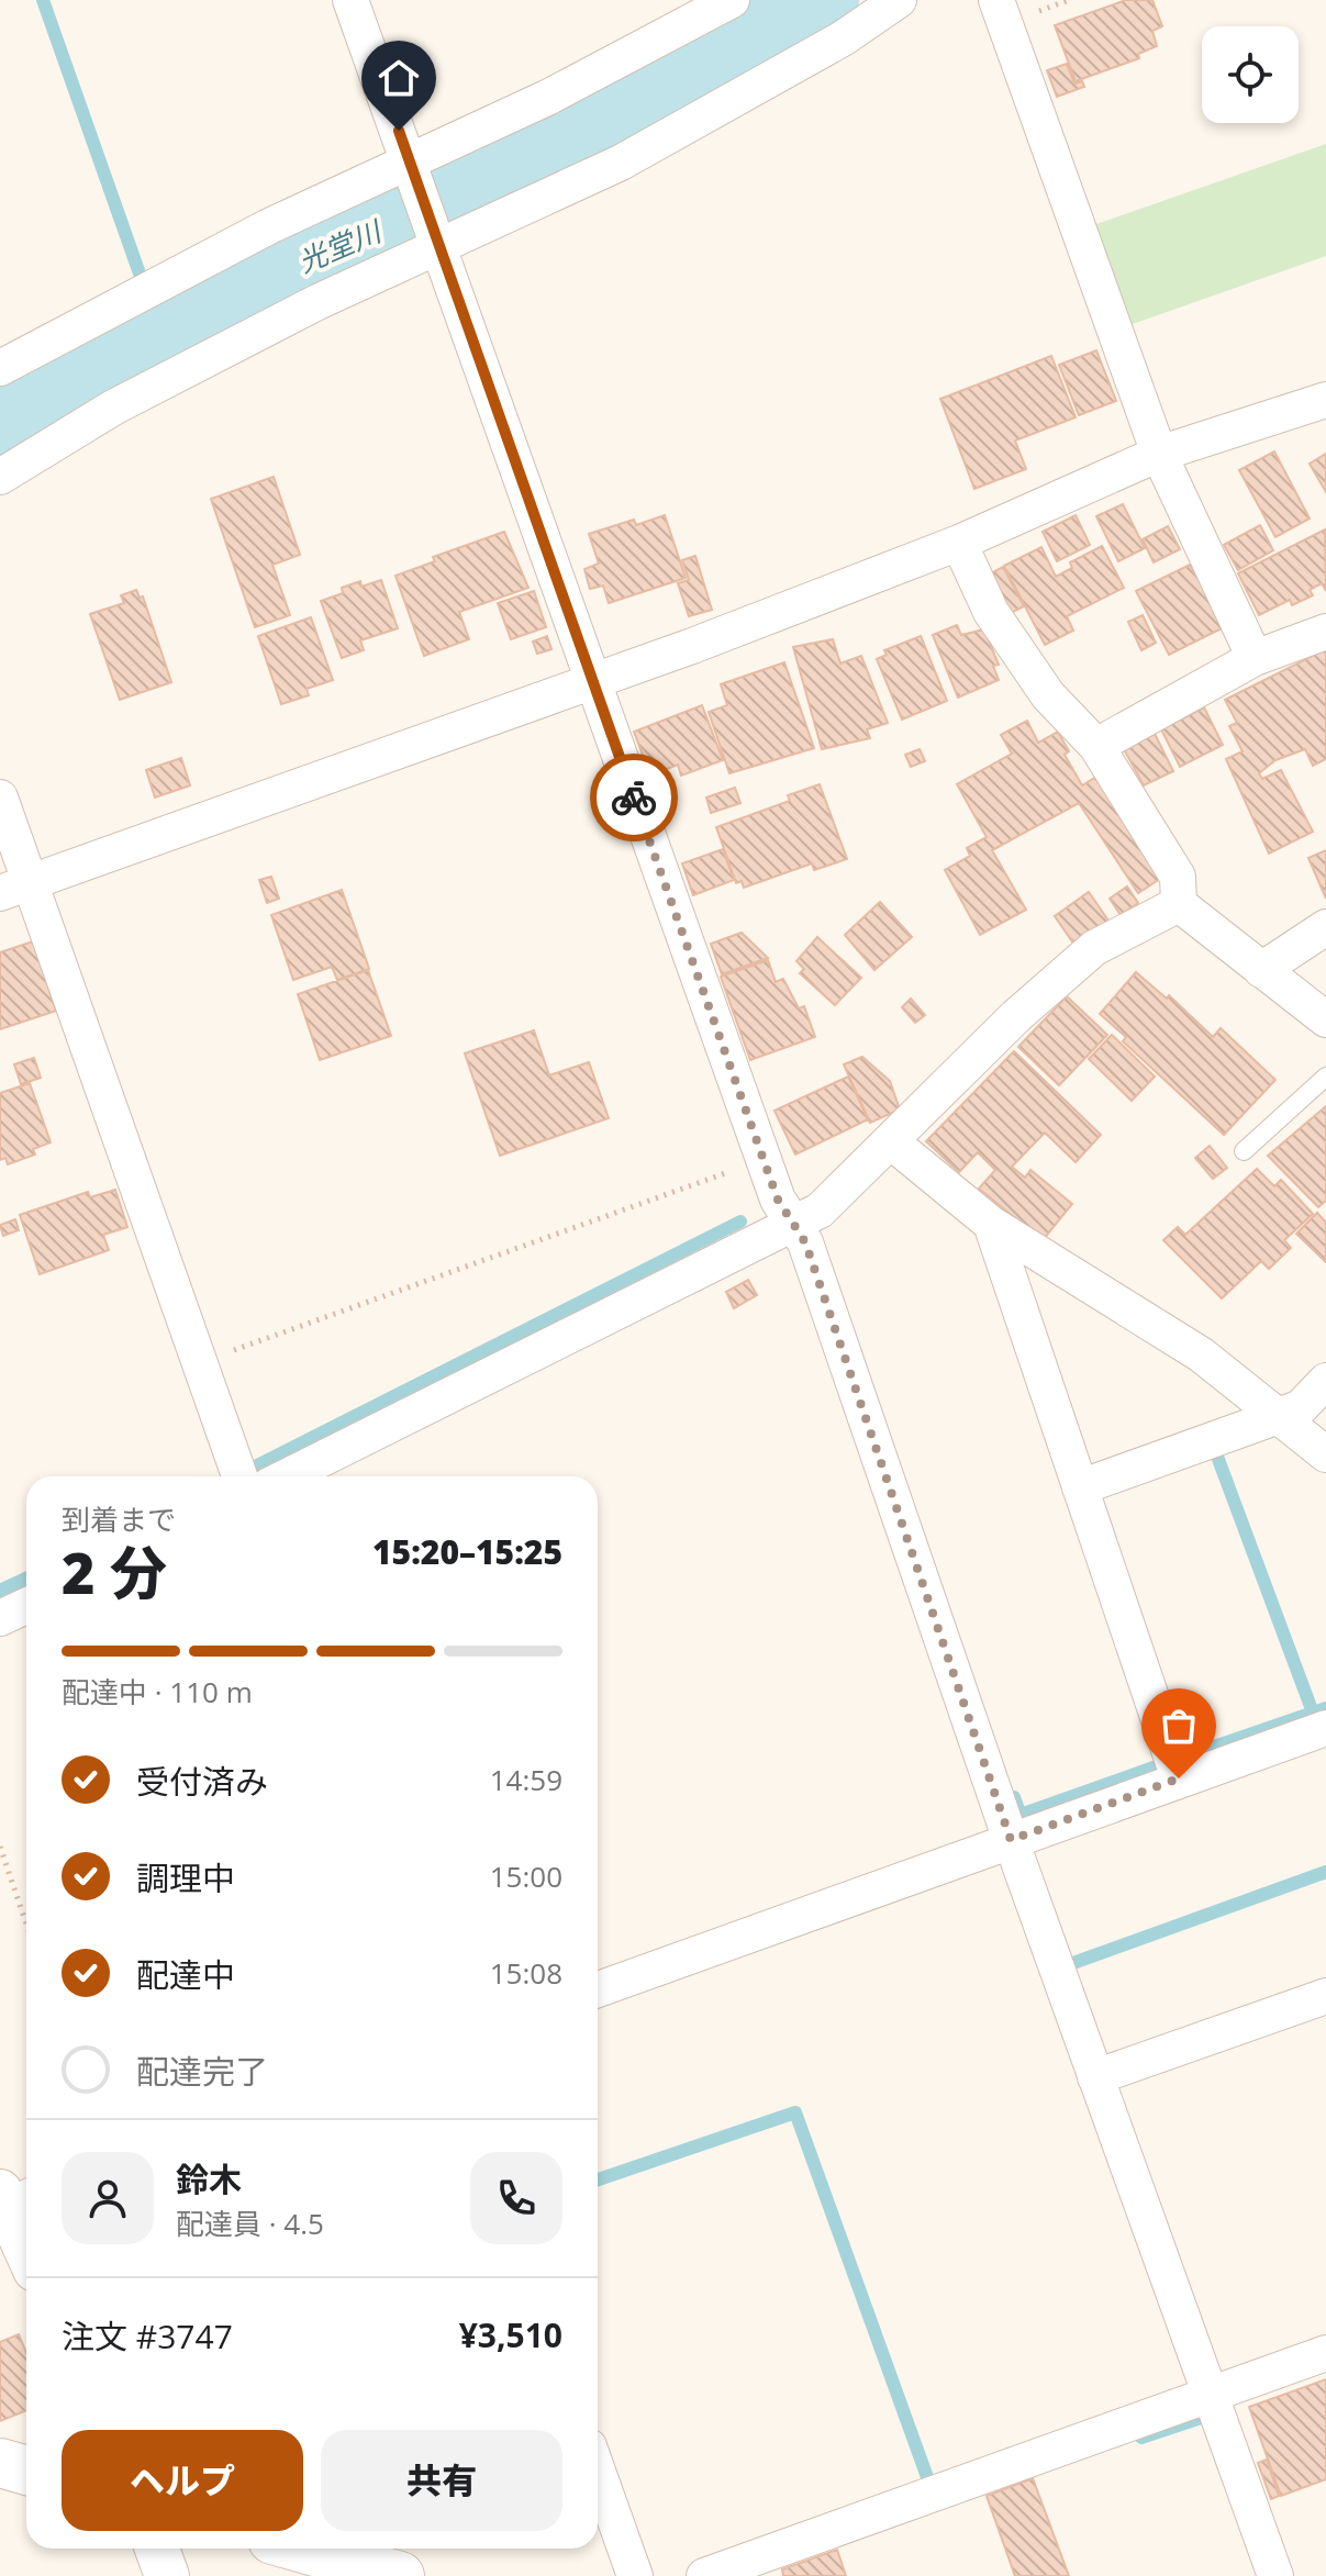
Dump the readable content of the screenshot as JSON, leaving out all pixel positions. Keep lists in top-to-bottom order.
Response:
{
  "water": ["光堂川"],
  "page": {
    "heading": ["2 分", "到着まで", "15:20–15:25"],
    "panel": [
      "鈴木",
      "配達員 · 4.5",
      "注文 #3747",
      "¥3,510"
    ],
    "bar": "配達中 · 110 m",
    "list": [
      ["受付済み", "14:59"],
      ["調理中", "15:00"],
      ["配達中", "15:08"],
      "配達完了"
    ],
    "buttons": ["ヘルプ", "共有"]
  }
}
